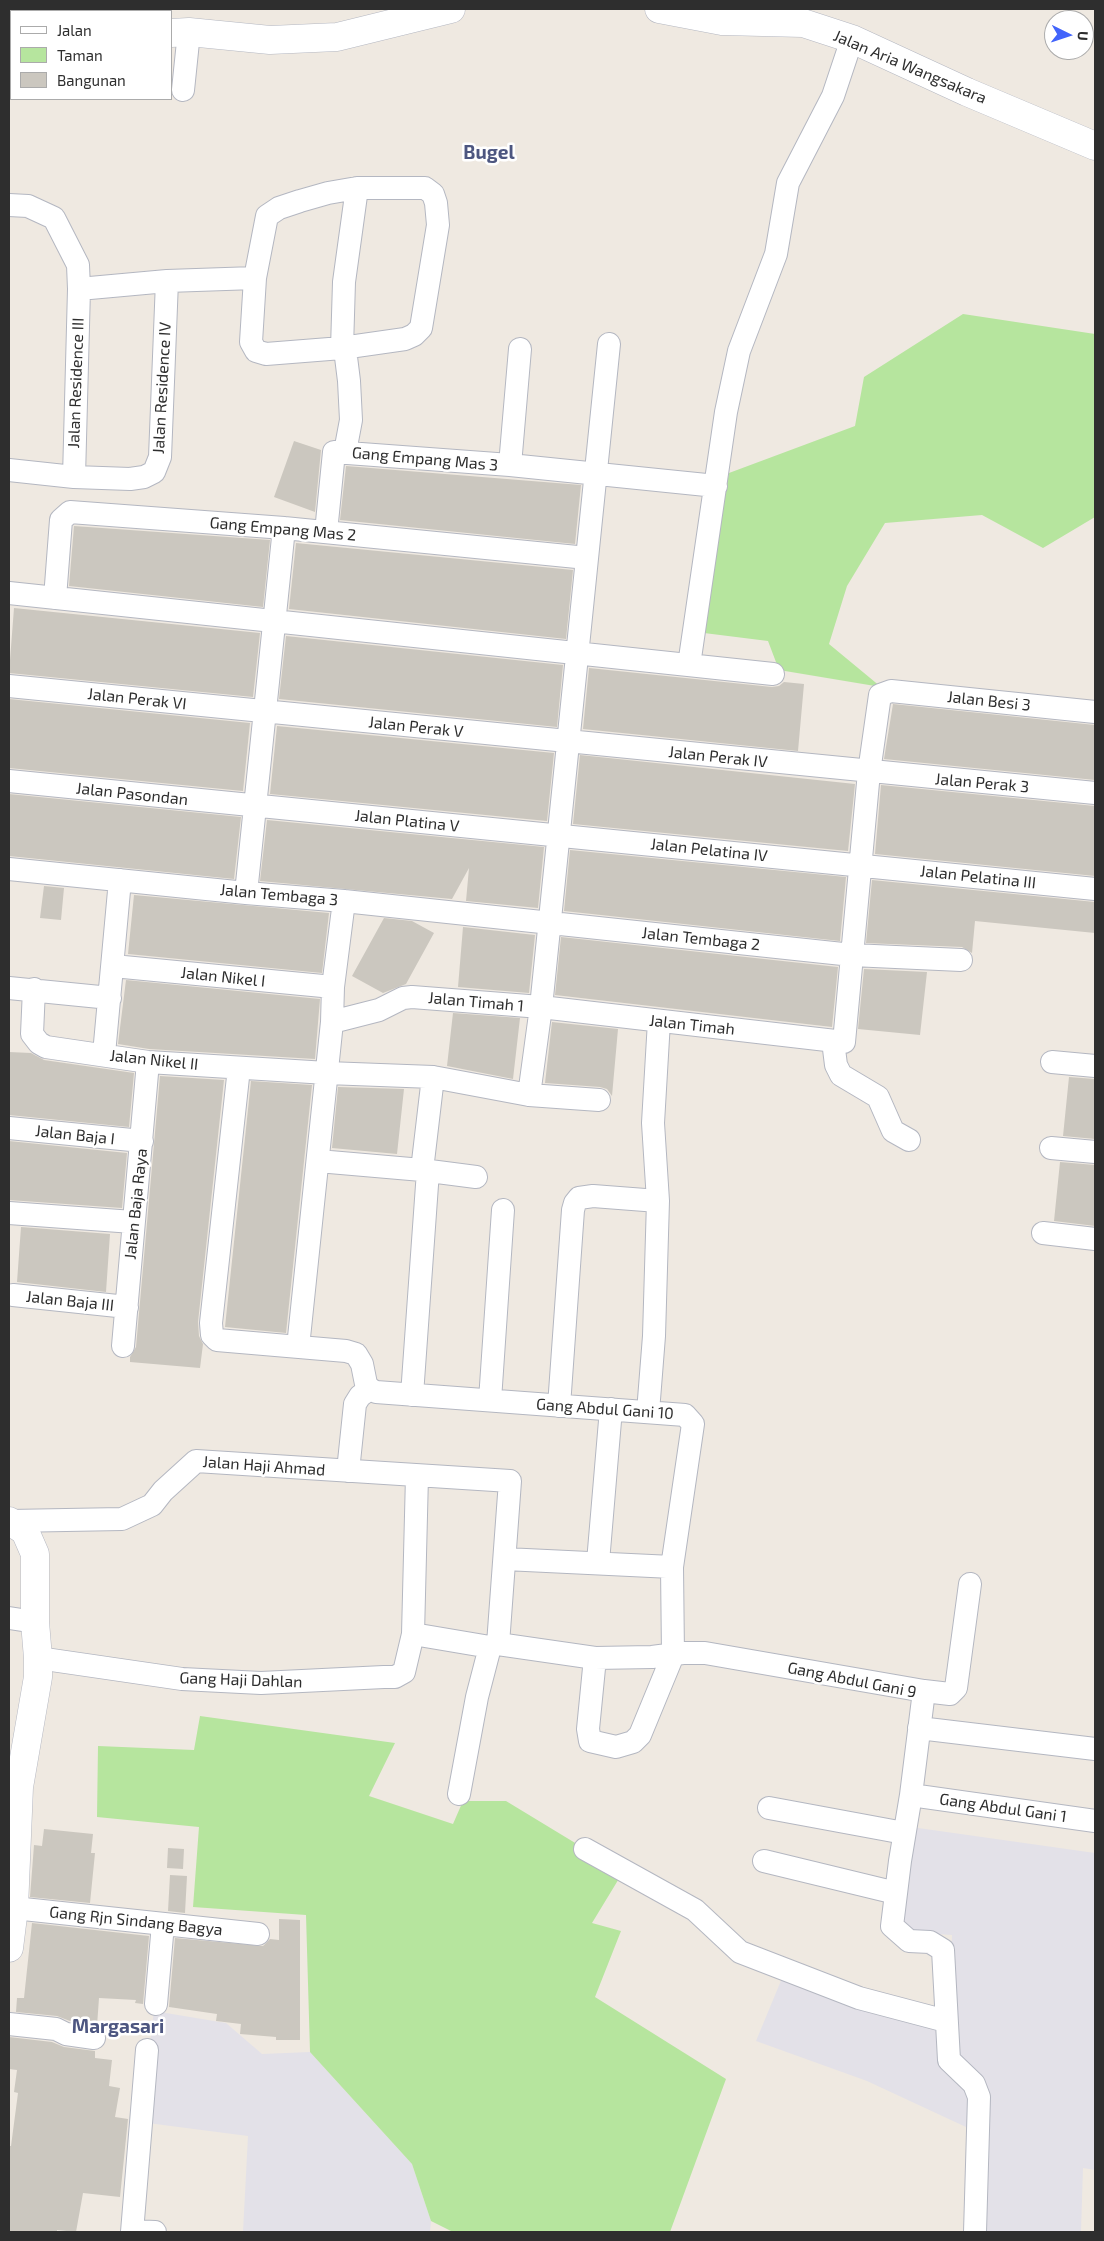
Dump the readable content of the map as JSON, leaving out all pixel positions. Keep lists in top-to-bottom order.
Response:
{
  "streets": {
    "street": [
      "Jalan Aria Wangsakara",
      "Jalan Residence III",
      "Jalan Residence IV",
      "Gang Empang Mas 3",
      "Gang Empang Mas 2",
      "Jalan Perak VI",
      "Jalan Besi 3",
      "Jalan Perak V",
      "Jalan Perak IV",
      "Jalan Perak 3",
      "Jalan Pasondan",
      "Jalan Platina V",
      "Jalan Pelatina IV",
      "Jalan Pelatina III",
      "Jalan Tembaga 3",
      "Jalan Tembaga 2",
      "Jalan Nikel I",
      "Jalan Timah 1",
      "Jalan Timah",
      "Jalan Nikel II",
      "Jalan Baja I",
      "Jalan Baja Raya",
      "Jalan Baja III",
      "Gang Abdul Gani 10",
      "Jalan Haji Ahmad",
      "Gang Haji Dahlan",
      "Gang Abdul Gani 9",
      "Gang Abdul Gani 1",
      "Gang Rjn Sindang Bagya"
    ]
  },
  "crossings": [
    ["Jalan Residence III", "Jalan Residence IV"],
    ["Gang Empang Mas 3", "Gang Empang Mas 2"],
    ["Jalan Perak VI", "Jalan Perak V"],
    ["Jalan Besi 3", "Jalan Perak IV"],
    ["Jalan Besi 3", "Jalan Perak 3"],
    ["Jalan Perak V", "Jalan Perak IV"],
    ["Jalan Perak IV", "Jalan Perak 3"],
    ["Jalan Pasondan", "Jalan Platina V"],
    ["Jalan Platina V", "Jalan Pelatina IV"],
    ["Jalan Pelatina IV", "Jalan Pelatina III"],
    ["Jalan Tembaga 3", "Jalan Tembaga 2"],
    ["Jalan Timah 1", "Jalan Timah"],
    ["Jalan Nikel II", "Jalan Baja Raya"],
    ["Jalan Baja I", "Jalan Baja Raya"],
    ["Jalan Baja Raya", "Jalan Baja III"],
    ["Gang Haji Dahlan", "Gang Abdul Gani 9"],
    ["Gang Abdul Gani 9", "Gang Abdul Gani 1"]
  ],
  "districts": ["Bugel", "Margasari"],
  "legend": ["Jalan", "Taman", "Bangunan"],
  "north": "right"
}
